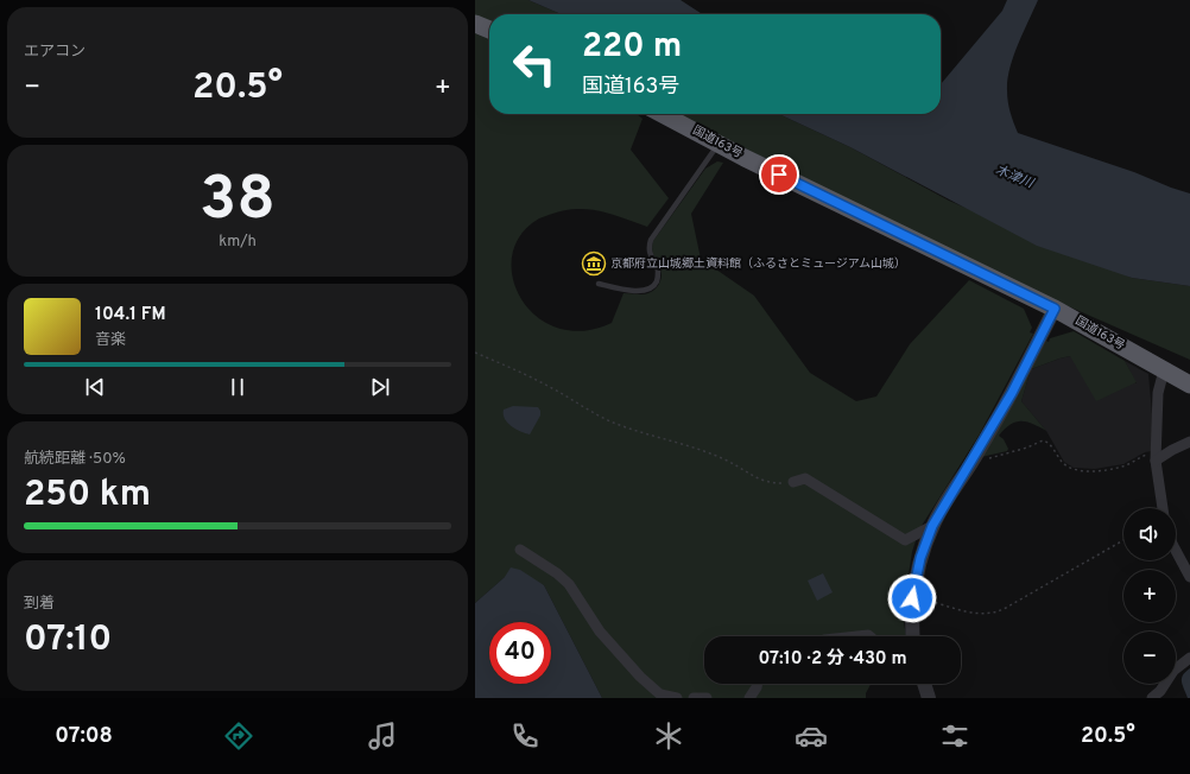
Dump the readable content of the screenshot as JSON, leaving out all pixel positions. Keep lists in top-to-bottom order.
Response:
{
  "streets": {
    "highway": ["国道163号"]
  },
  "water": ["木津川"],
  "places": {
    "museum": ["京都府立山城郷土資料館（ふるさとミュージアム山城）"]
  },
  "page": {
    "tile": [
      "エアコン",
      ["38", "km/h"],
      ["航続距離 · 50%", "250 km"],
      ["到着", "07:10"]
    ],
    "turn": ["220 m", "国道163号"],
    "heat": ["−", "20.5°", "+"],
    "song": ["104.1 FM", "音楽"],
    "map_buttons": ["+", "−"],
    "limit": "40",
    "trip": "07:10 · 2 分 · 430 m",
    "tabs": ["07:08", "20.5°"]
  }
}
